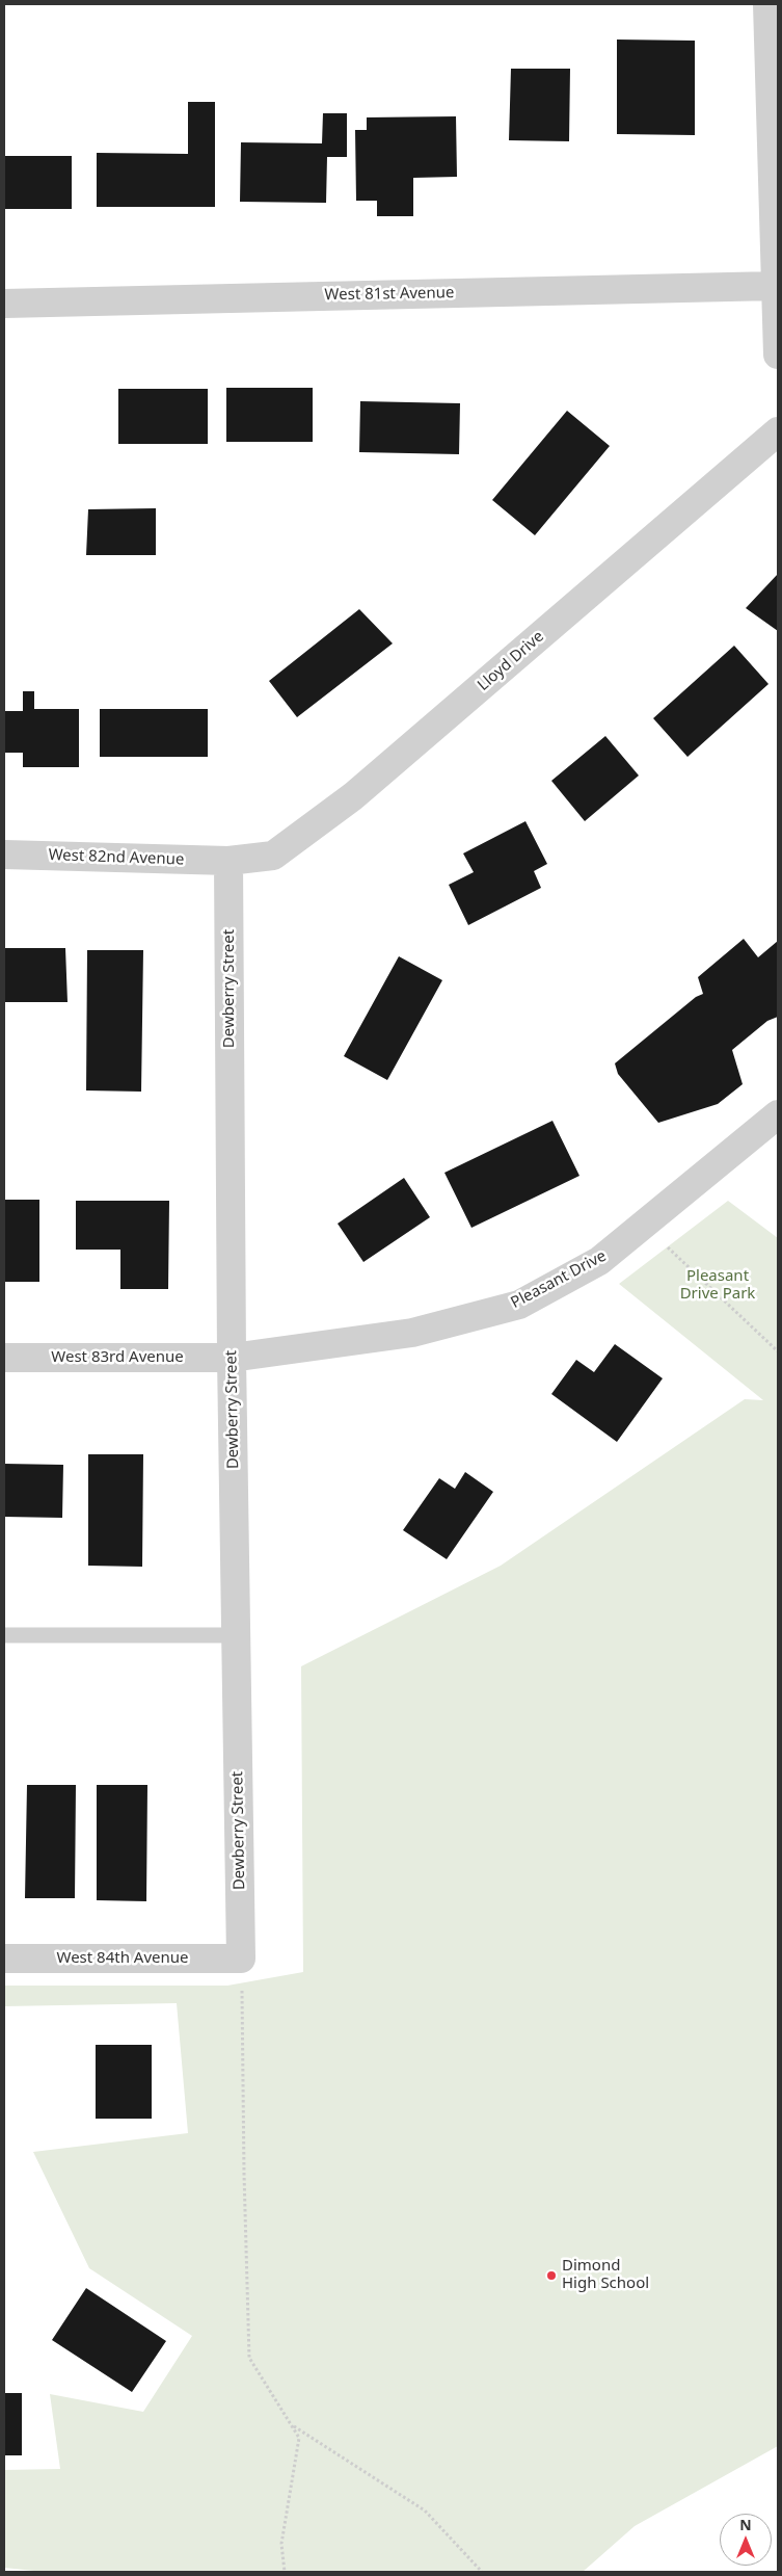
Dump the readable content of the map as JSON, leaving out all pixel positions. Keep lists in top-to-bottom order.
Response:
{
  "streets": {
    "street": [
      "West 81st Avenue",
      "Lloyd Drive",
      "West 82nd Avenue",
      "Dewberry Street",
      "Pleasant Drive",
      "West 83rd Avenue",
      "West 84th Avenue"
    ]
  },
  "crossings": [
    ["Lloyd Drive", "West 82nd Avenue"],
    ["Lloyd Drive", "Dewberry Street"],
    ["West 82nd Avenue", "Dewberry Street"],
    ["Dewberry Street", "Pleasant Drive"],
    ["Dewberry Street", "West 83rd Avenue"],
    ["Dewberry Street", "West 84th Avenue"],
    ["Pleasant Drive", "West 83rd Avenue"]
  ],
  "parks": ["Pleasant Drive Park"],
  "places": ["Dimond High School"],
  "north": "top"
}
